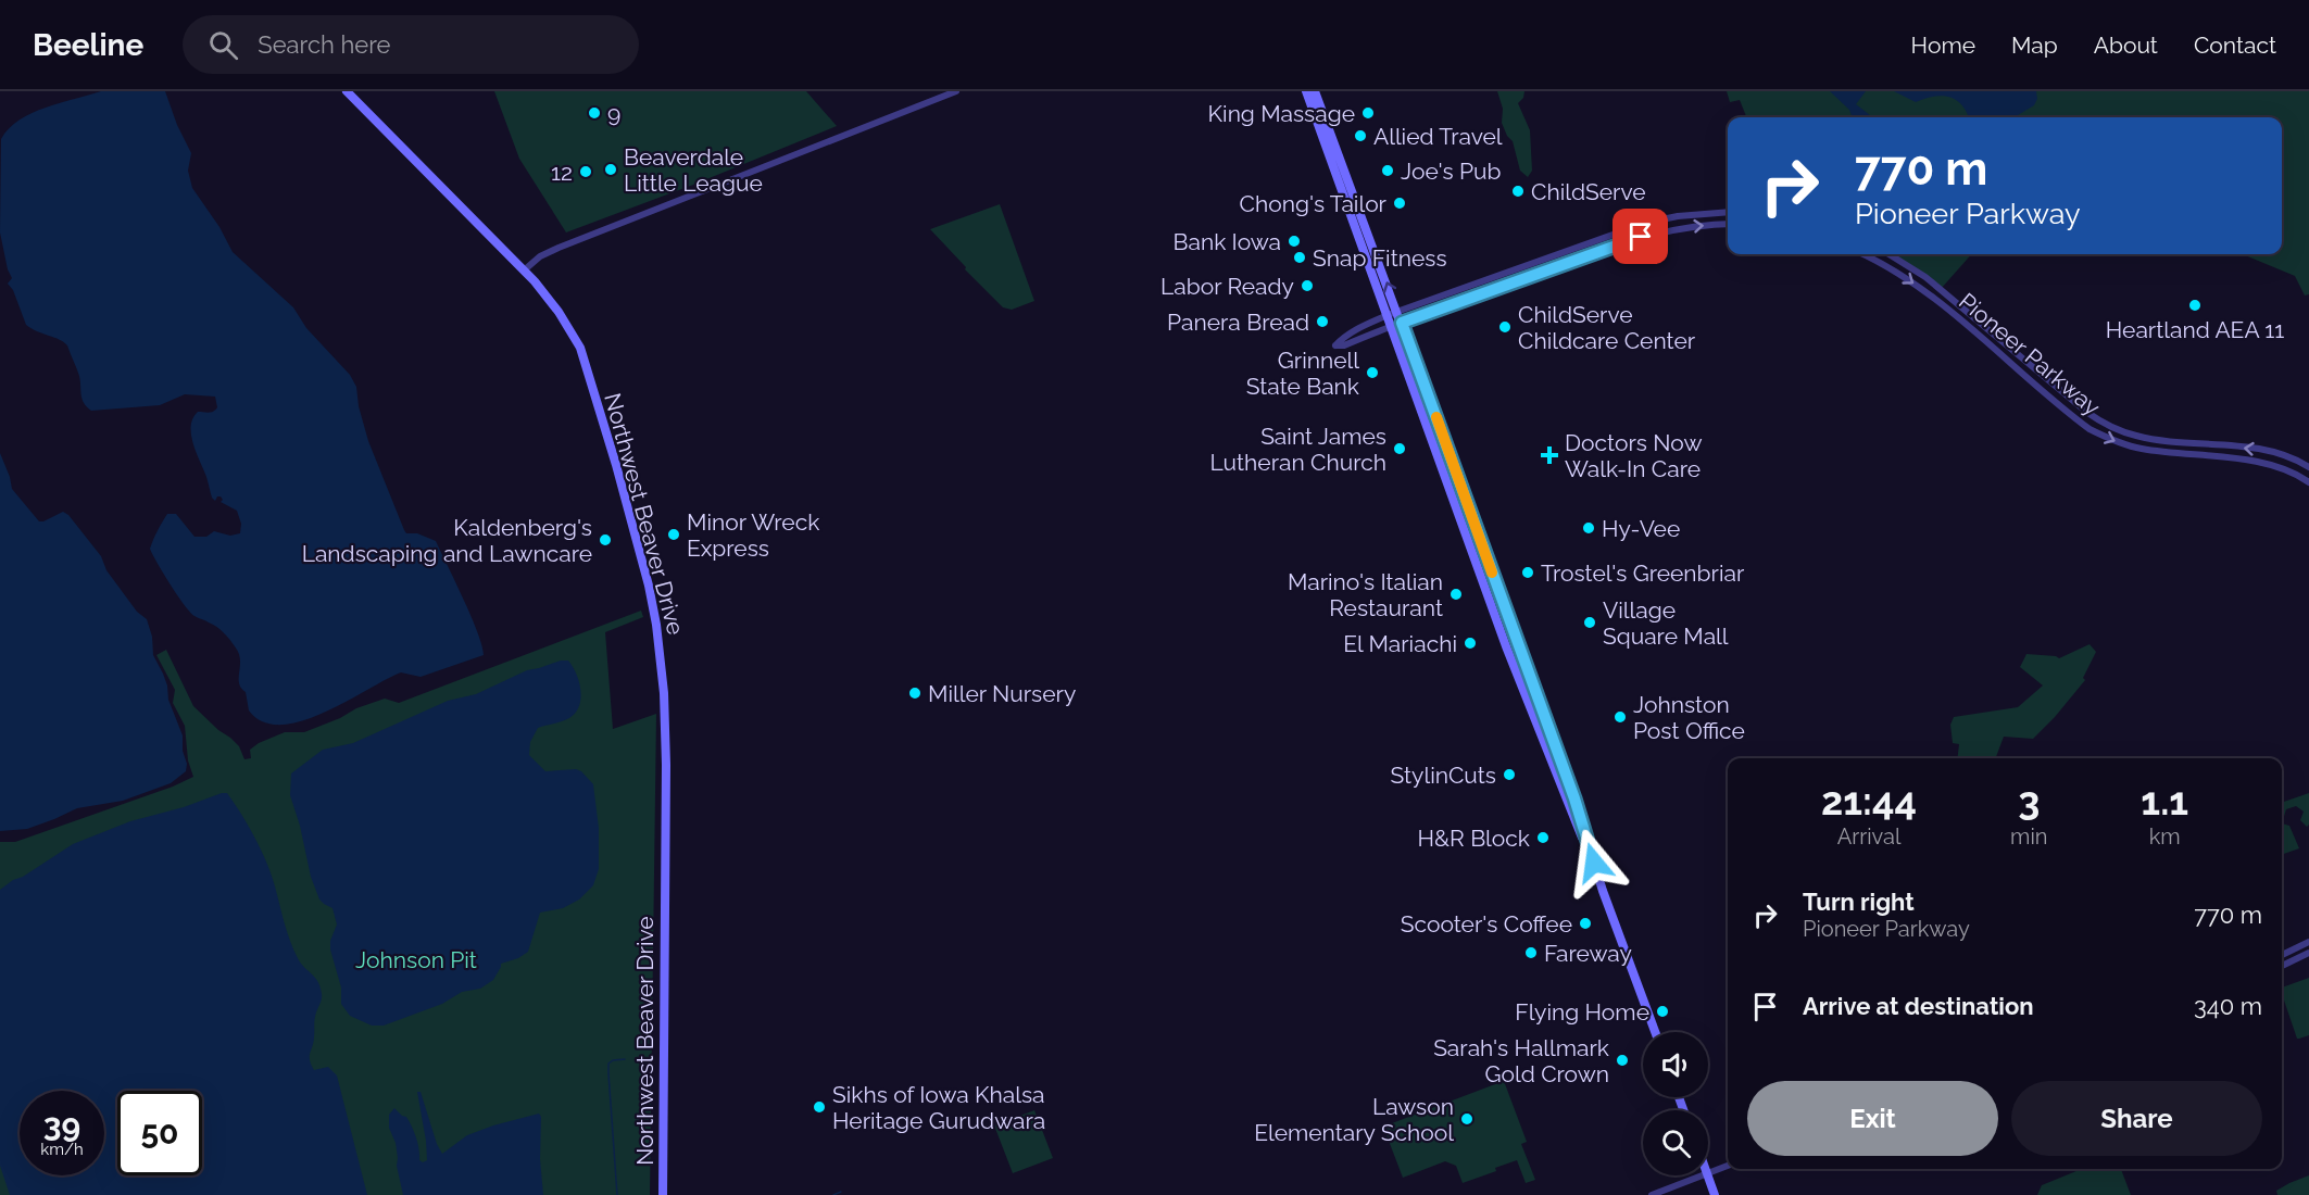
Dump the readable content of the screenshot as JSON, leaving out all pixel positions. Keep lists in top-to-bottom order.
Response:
{
  "streets": {
    "main road": ["Northwest Beaver Drive"],
    "street": ["Pioneer Parkway"]
  },
  "parks": ["Johnson Pit"],
  "places": {
    "other": [
      "9",
      "King Massage",
      "Allied Travel",
      "Beaverdale Little League",
      "Joe's Pub",
      "12",
      "ChildServe",
      "Chong's Tailor",
      "Bank Iowa",
      "Snap Fitness",
      "Labor Ready",
      "Heartland AEA 11",
      "Panera Bread",
      "ChildServe Childcare Center",
      "Grinnell State Bank",
      "Saint James Lutheran Church",
      "Hy-Vee",
      "Minor Wreck Express",
      "Kaldenberg's Landscaping and Lawncare",
      "Trostel's Greenbriar",
      "Marino's Italian Restaurant",
      "Village Square Mall",
      "El Mariachi",
      "Miller Nursery",
      "Johnston Post Office",
      "StylinCuts",
      "H&R Block",
      "Scooter's Coffee",
      "Fareway",
      "Flying Home",
      "Sarah's Hallmark Gold Crown",
      "Sikhs of Iowa Khalsa Heritage Gurudwara",
      "Lawson Elementary School"
    ],
    "health": ["Doctors Now Walk-In Care"]
  },
  "page": {
    "header": "Beeline",
    "search": "Search here",
    "nav": [
      "Home",
      "Map",
      "About",
      "Contact"
    ],
    "turn": ["770 m", "Pioneer Parkway"],
    "eta": [
      "21:44",
      "Arrival",
      "3",
      "min",
      "1.1",
      "km"
    ],
    "list": [
      {
        "name": "Turn right",
        "note": "Pioneer Parkway",
        "value": "770 m"
      },
      {
        "name": "Arrive at destination",
        "value": "340 m"
      }
    ],
    "buttons": ["Exit", "Share"],
    "speed": "39 km/h",
    "limit": "50"
  }
}
